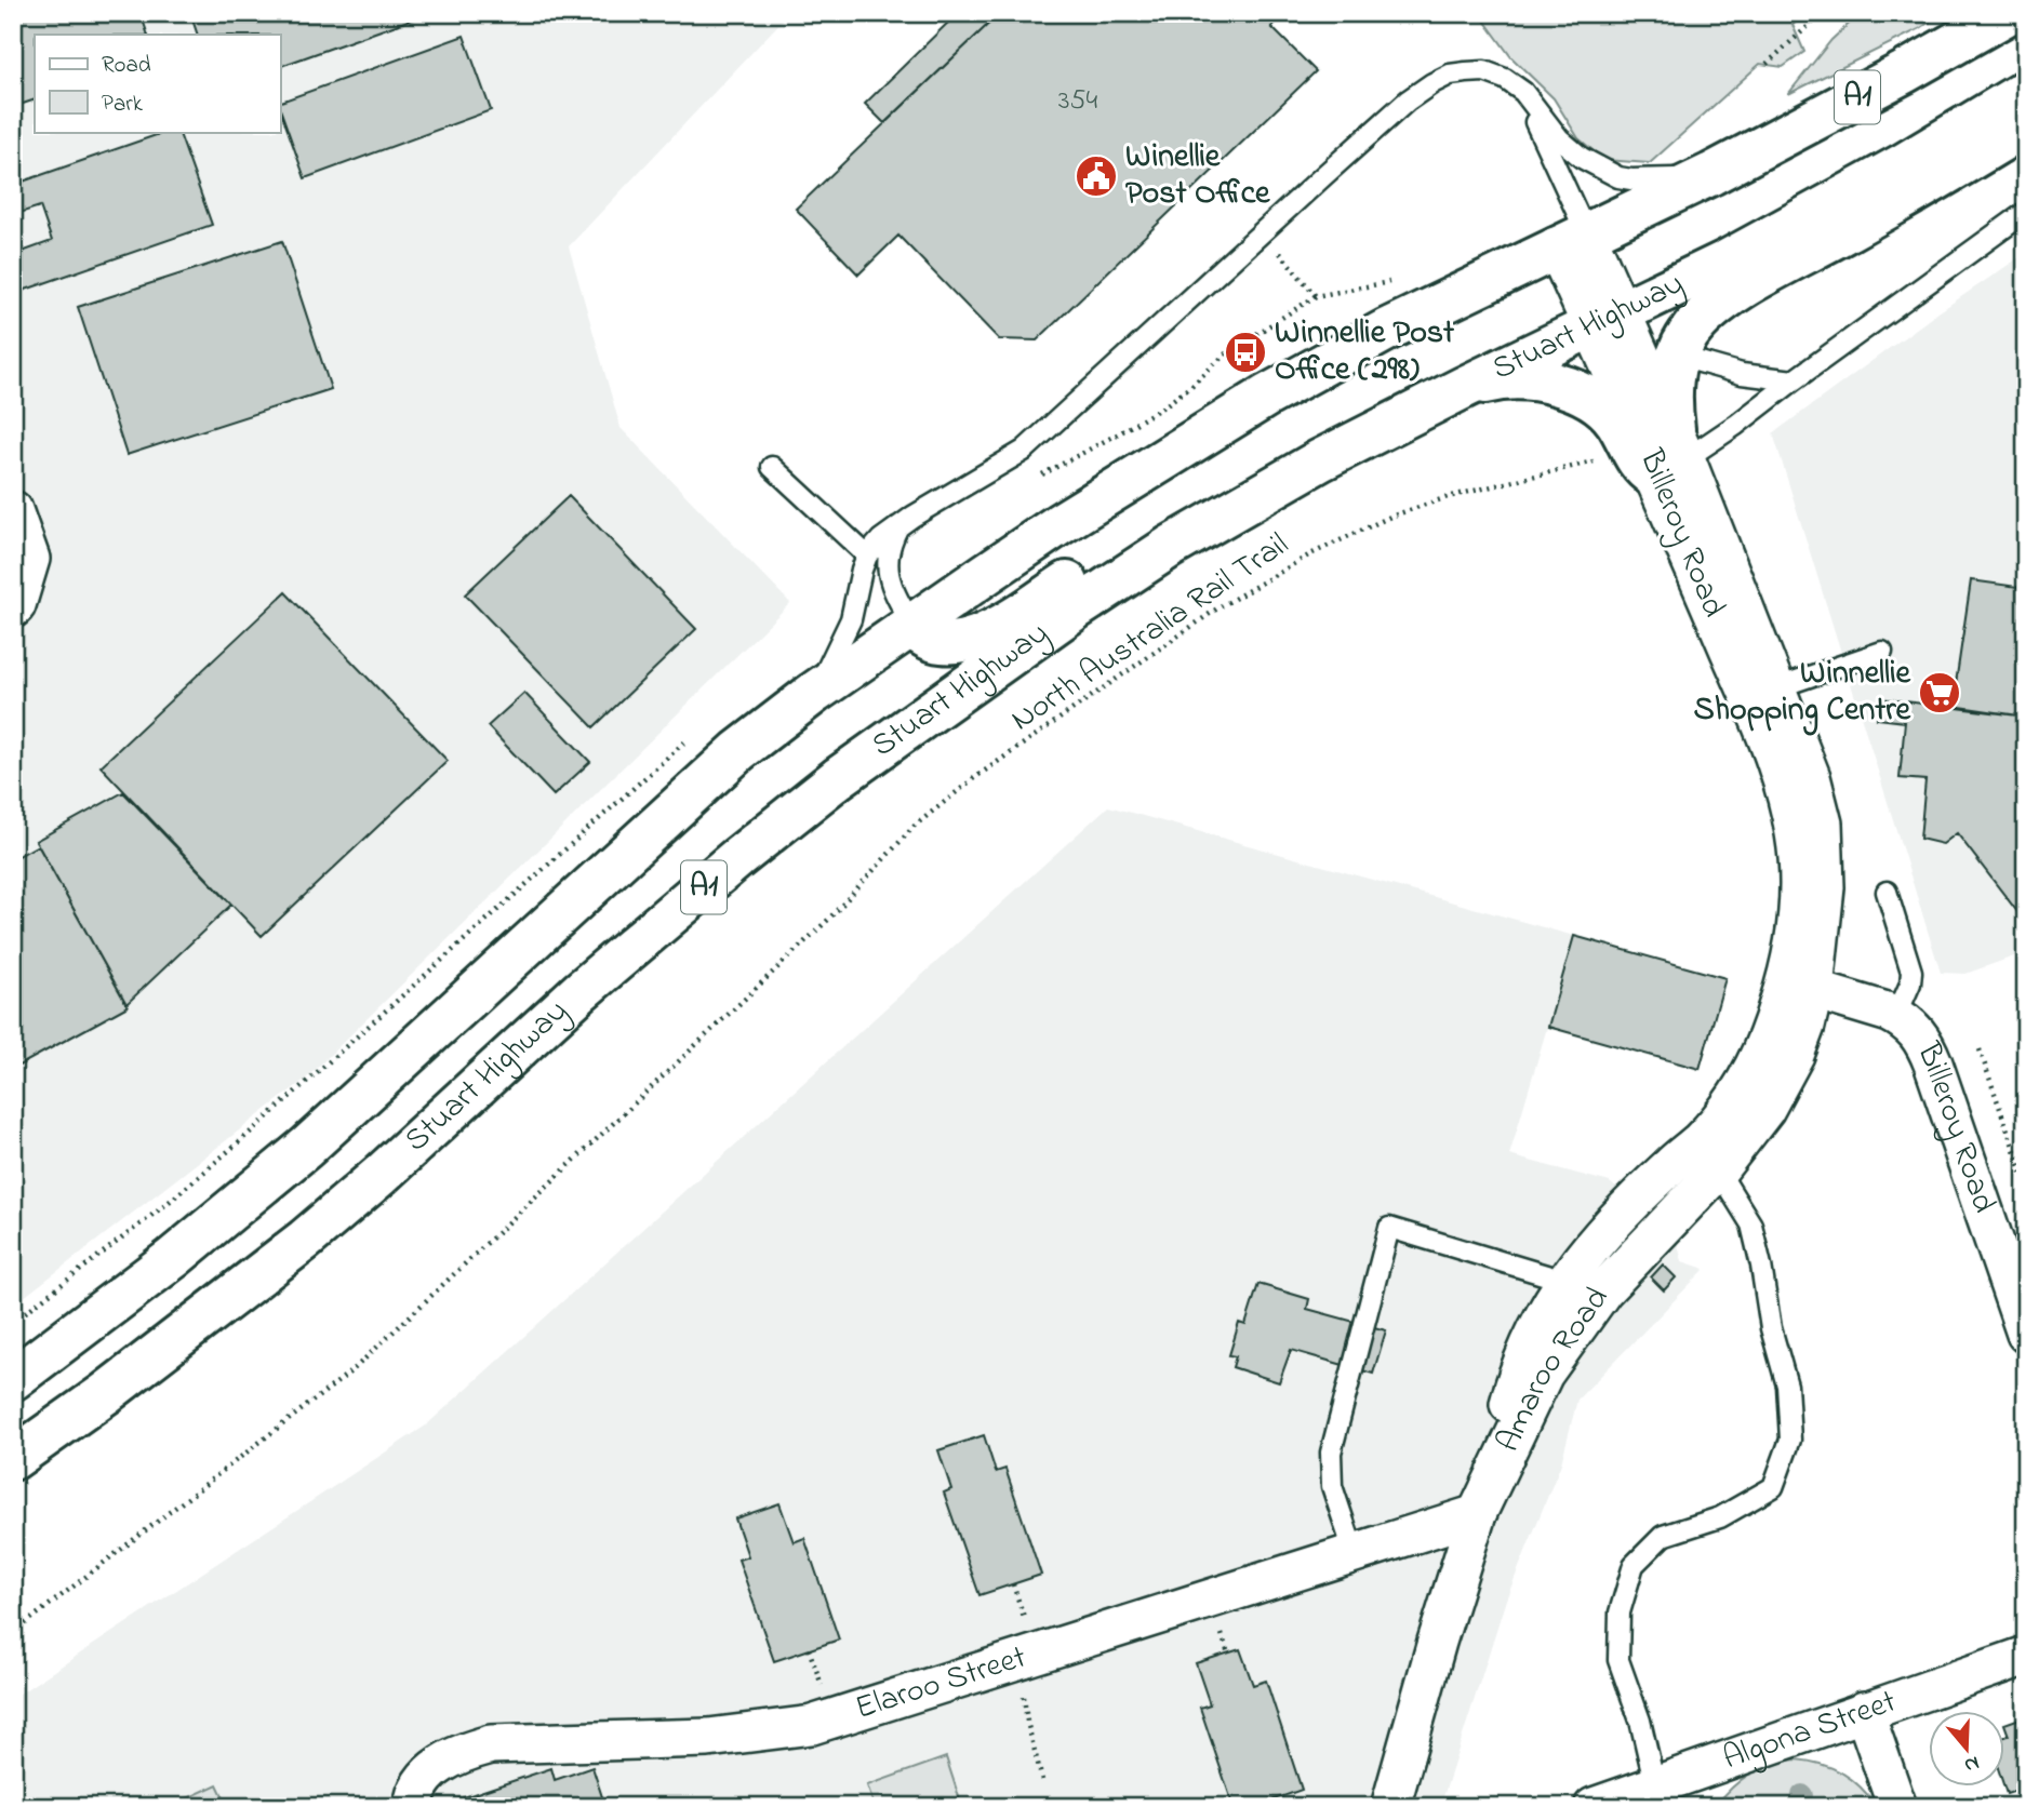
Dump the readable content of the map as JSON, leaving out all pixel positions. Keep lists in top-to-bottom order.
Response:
{
  "streets": {
    "highway": ["A1", "Stuart Highway"],
    "street": [
      "Billeroy Road",
      "Amaroo Road",
      "Elaroo Street",
      "Algona Street"
    ],
    "path": ["North Australia Rail Trail"]
  },
  "crossings": [
    ["Stuart Highway", "Billeroy Road"],
    ["Billeroy Road", "Amaroo Road"],
    ["Amaroo Road", "Elaroo Street"]
  ],
  "places": {
    "public building": ["Winellie Post Office"],
    "bus stop": ["Winnellie Post Office (298)"],
    "supermarket": ["Winnellie Shopping Centre"]
  },
  "house_numbers": ["354"],
  "legend": ["Road", "Park"],
  "north": "bottom"
}
